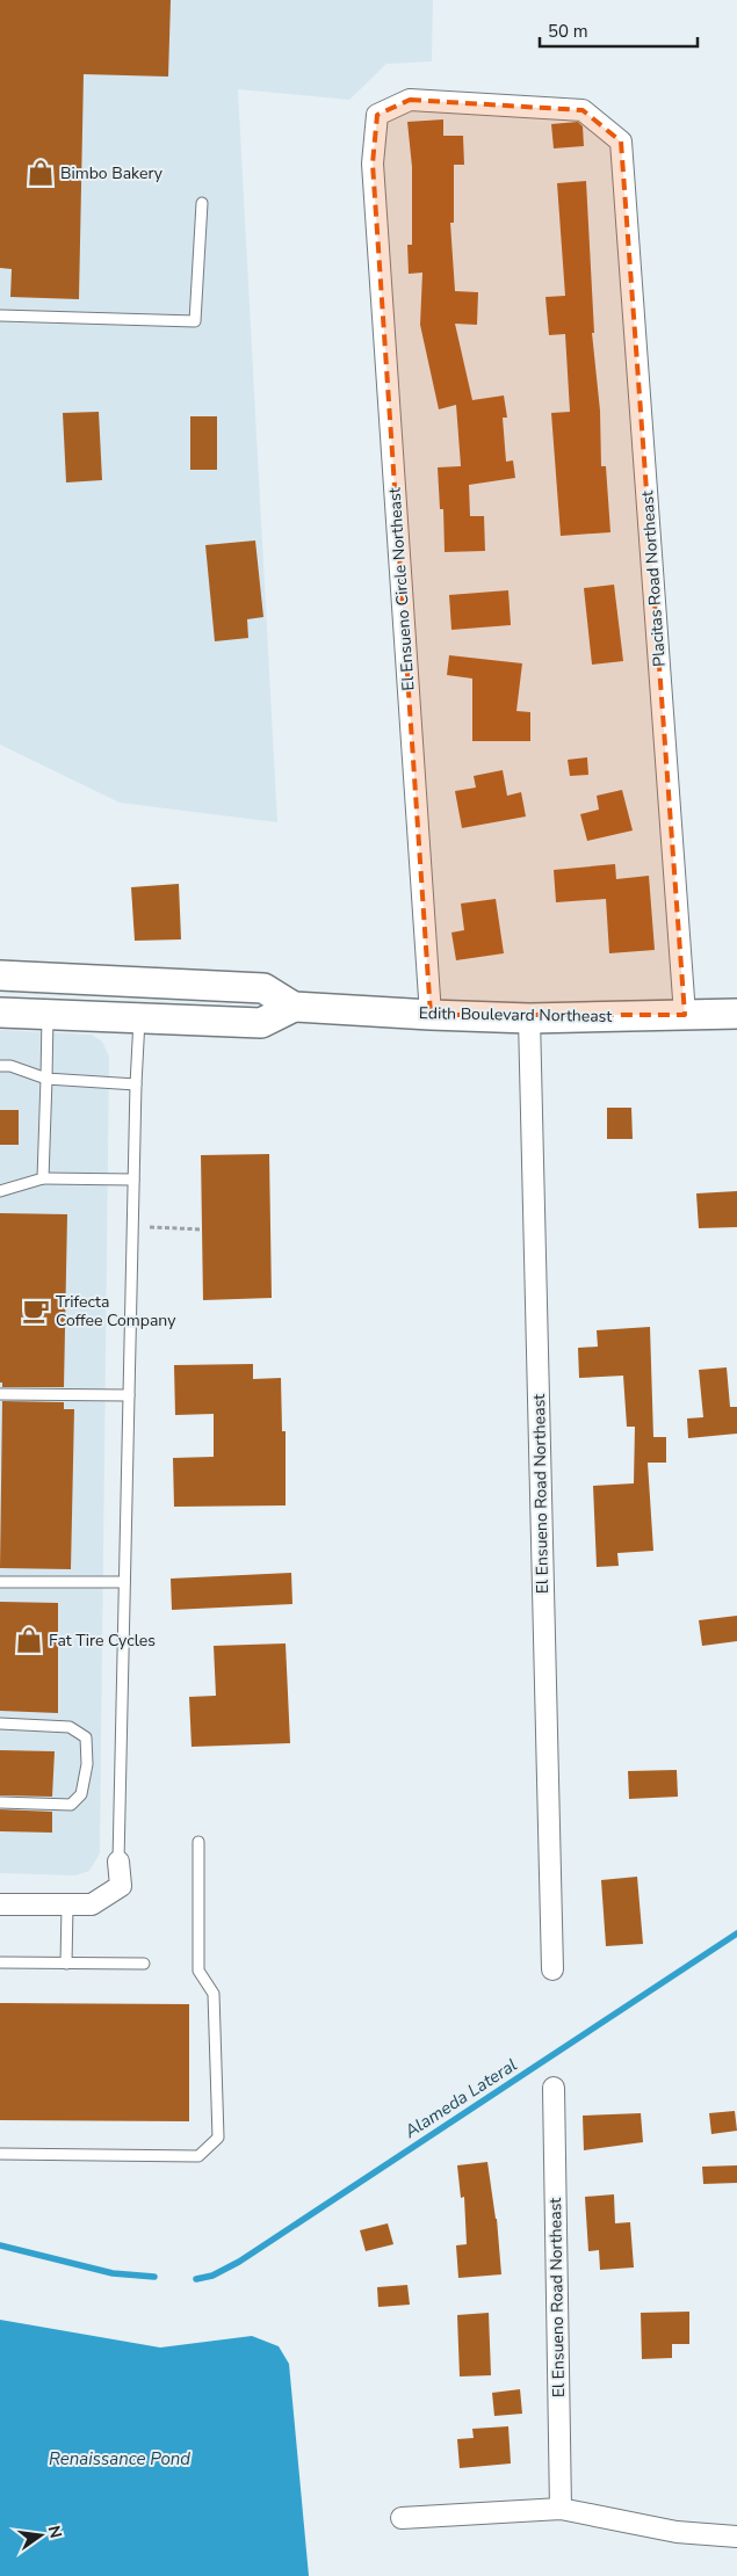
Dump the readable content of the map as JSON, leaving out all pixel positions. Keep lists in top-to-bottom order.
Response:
{
  "streets": {
    "street": [
      "Placitas Road Northeast",
      "El Ensueno Circle Northeast",
      "Edith Boulevard Northeast",
      "El Ensueno Road Northeast"
    ]
  },
  "crossings": [
    ["Placitas Road Northeast", "El Ensueno Circle Northeast"],
    ["Placitas Road Northeast", "Edith Boulevard Northeast"],
    ["El Ensueno Circle Northeast", "Edith Boulevard Northeast"],
    ["Edith Boulevard Northeast", "El Ensueno Road Northeast"]
  ],
  "water": ["Alameda Lateral", "Renaissance Pond"],
  "places": {
    "shop": ["Bimbo Bakery", "Fat Tire Cycles"],
    "cafe": ["Trifecta Coffee Company"]
  },
  "scale_bar": "50 m",
  "north": "right"
}
